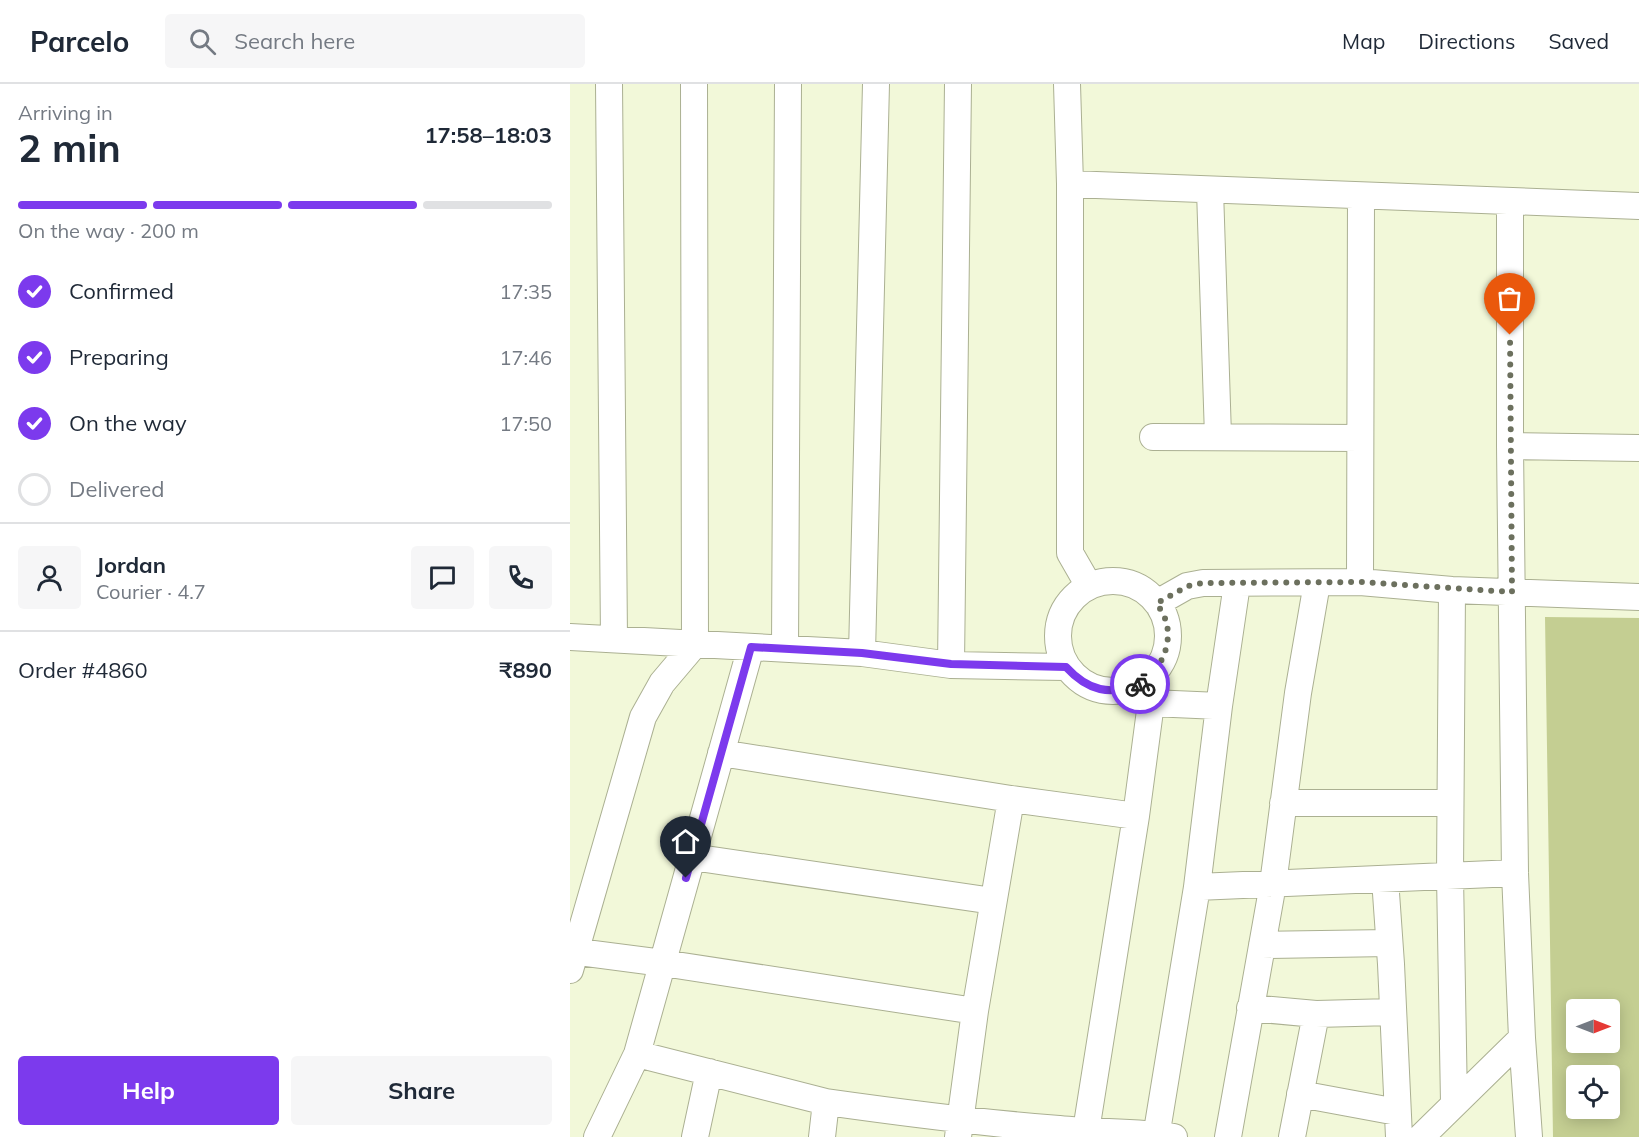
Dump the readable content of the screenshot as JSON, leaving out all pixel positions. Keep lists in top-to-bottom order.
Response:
{
  "north": "right",
  "page": {
    "header": "Parcelo",
    "search": "Search here",
    "nav": ["Map", "Directions", "Saved"],
    "heading": ["2 min", "Arriving in", "17:58–18:03"],
    "panel": [
      "Jordan",
      "Courier · 4.7",
      "Order #4860",
      "₹890"
    ],
    "bar": "On the way · 200 m",
    "list": [
      ["Confirmed", "17:35"],
      ["Preparing", "17:46"],
      ["On the way", "17:50"],
      "Delivered"
    ],
    "buttons": ["Help", "Share"]
  }
}
